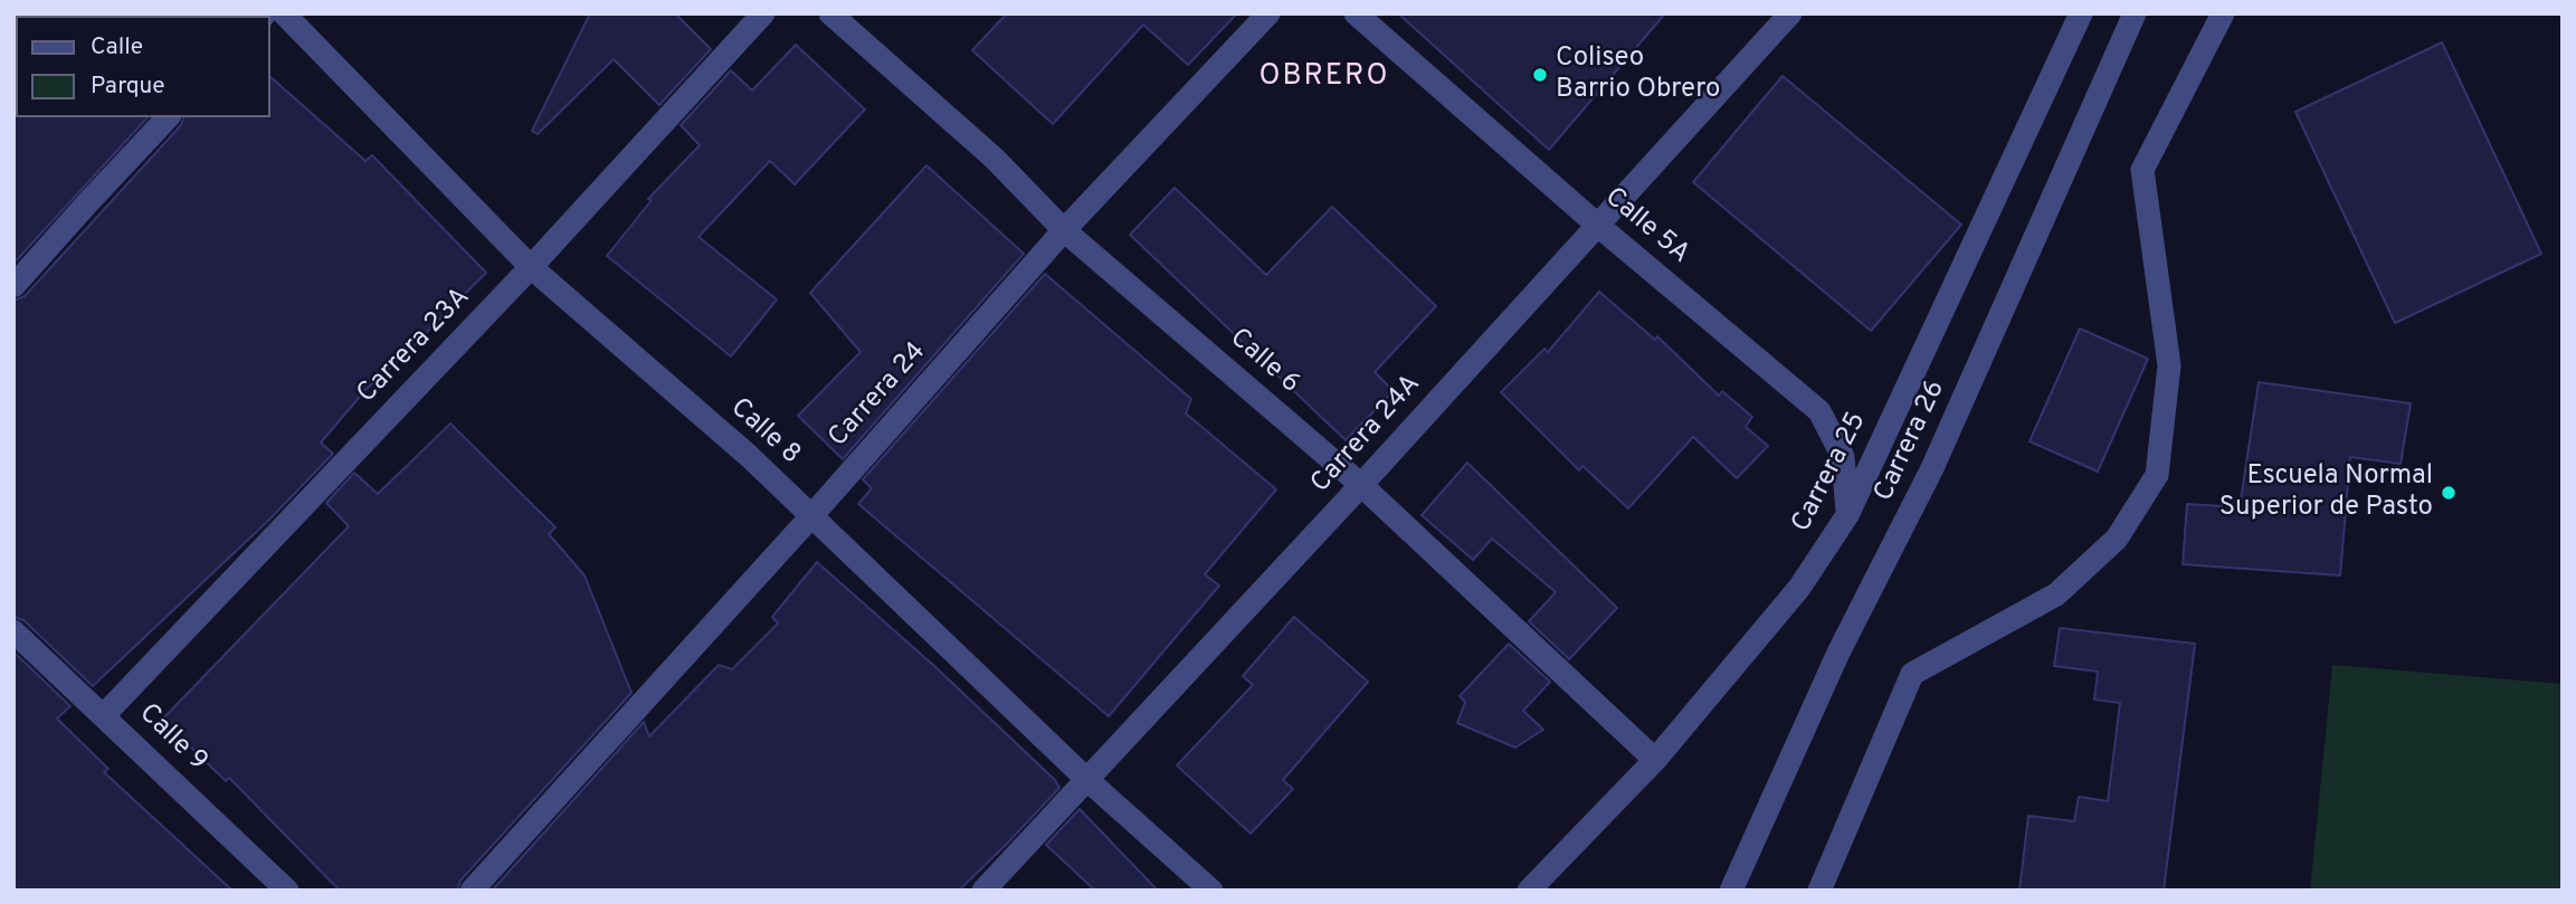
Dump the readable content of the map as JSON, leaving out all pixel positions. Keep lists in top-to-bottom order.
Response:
{
  "streets": {
    "street": [
      "Calle 5A",
      "Carrera 23A",
      "Calle 6",
      "Carrera 24",
      "Calle 8",
      "Carrera 24A",
      "Carrera 26",
      "Carrera 25",
      "Calle 9"
    ]
  },
  "crossings": [
    ["Calle 5A", "Carrera 24A"],
    ["Calle 5A", "Carrera 25"],
    ["Carrera 23A", "Calle 8"],
    ["Carrera 23A", "Calle 9"],
    ["Calle 6", "Carrera 24"],
    ["Calle 6", "Carrera 24A"],
    ["Calle 6", "Carrera 25"],
    ["Carrera 24", "Calle 8"],
    ["Calle 8", "Carrera 24A"]
  ],
  "districts": ["OBRERO"],
  "places": ["Coliseo Barrio Obrero", "Escuela Normal Superior de Pasto"],
  "legend": ["Calle", "Parque"]
}
